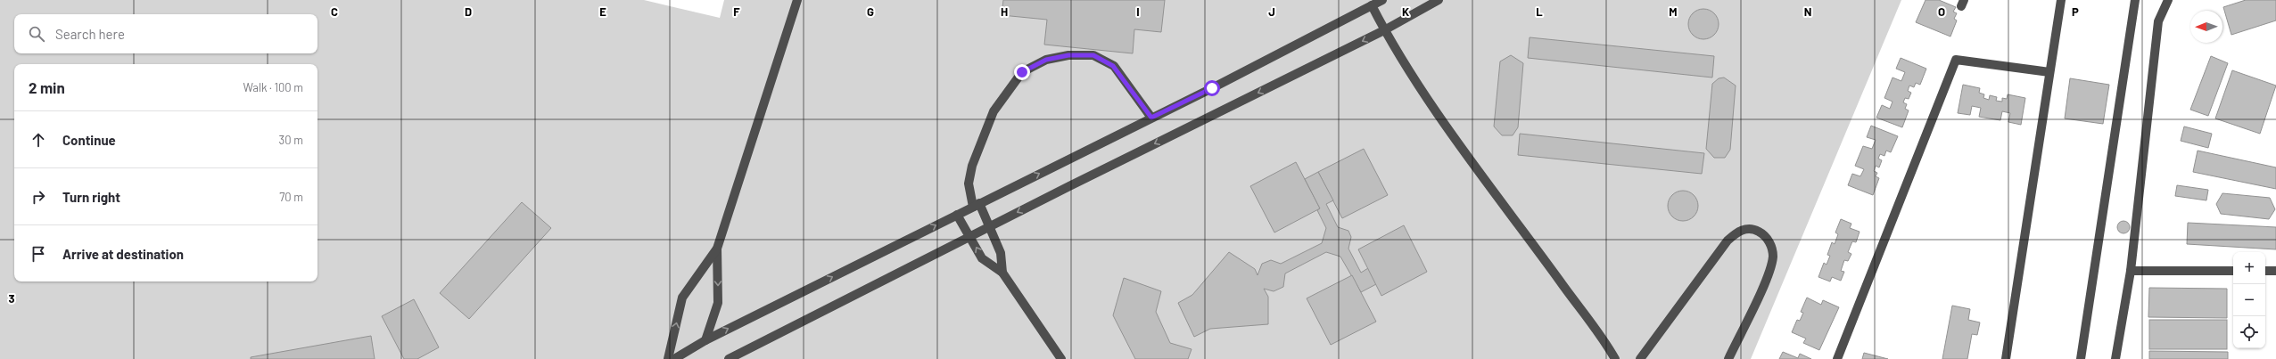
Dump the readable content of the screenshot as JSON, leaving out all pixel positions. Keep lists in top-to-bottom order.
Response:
{
  "north": "left",
  "page": {
    "search": "Search here",
    "heading": ["2 min", "Walk · 100 m"],
    "list": [
      ["Continue", "30 m"],
      ["Turn right", "70 m"],
      "Arrive at destination"
    ],
    "map_buttons": ["+", "−"]
  },
  "grid": {
    "columns": [
      "C",
      "D",
      "E",
      "F",
      "G",
      "H",
      "I",
      "J",
      "K",
      "L",
      "M",
      "N",
      "O",
      "P"
    ],
    "rows": ["3"]
  }
}
